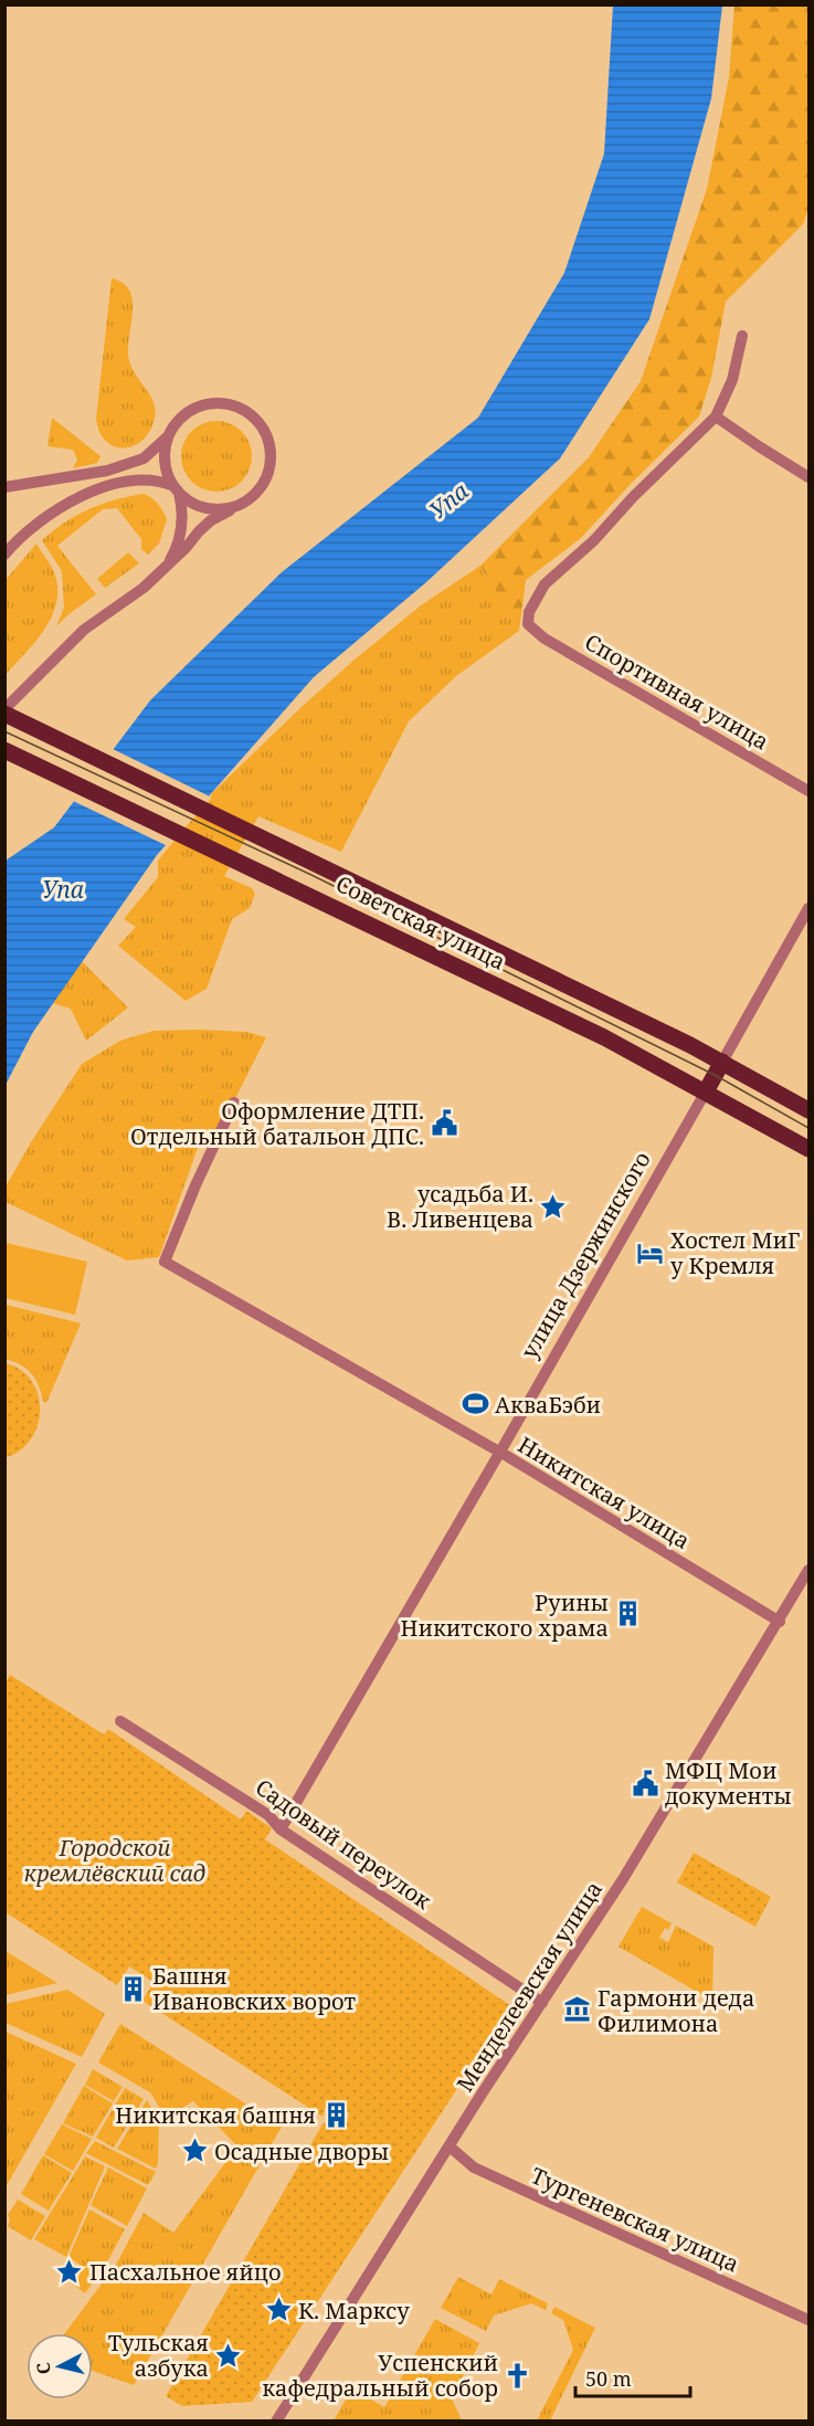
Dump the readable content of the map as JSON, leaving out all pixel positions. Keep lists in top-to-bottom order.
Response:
{
  "streets": {
    "main road": ["Советская улица", "улица Дзержинского"],
    "street": [
      "Спортивная улица",
      "Никитская улица",
      "Садовый переулок",
      "Менделеевская улица",
      "Тургеневская улица"
    ]
  },
  "crossings": [
    ["Советская улица", "улица Дзержинского"],
    ["улица Дзержинского", "Никитская улица"],
    ["улица Дзержинского", "Садовый переулок"],
    ["Никитская улица", "Менделеевская улица"],
    ["Садовый переулок", "Менделеевская улица"],
    ["Менделеевская улица", "Тургеневская улица"]
  ],
  "water": ["Упа"],
  "parks": ["Городской кремлёвский сад"],
  "places": {
    "public building": ["Оформление ДТП. Отдельный батальон ДПС.", "МФЦ Мои документы"],
    "place": [
      "усадьба И. В. Ливенцева",
      "Осадные дворы",
      "Пасхальное яйцо",
      "К. Марксу",
      "Тульская азбука"
    ],
    "hotel": ["Хостел МиГ у Кремля"],
    "sports": ["АкваБэби"],
    "building": ["Руины Никитского храма", "Башня Ивановских ворот", "Никитская башня"],
    "museum": ["Гармони деда Филимона"],
    "church": ["Успенский кафедральный собор"]
  },
  "scale_bar": "50 m",
  "north": "left"
}
